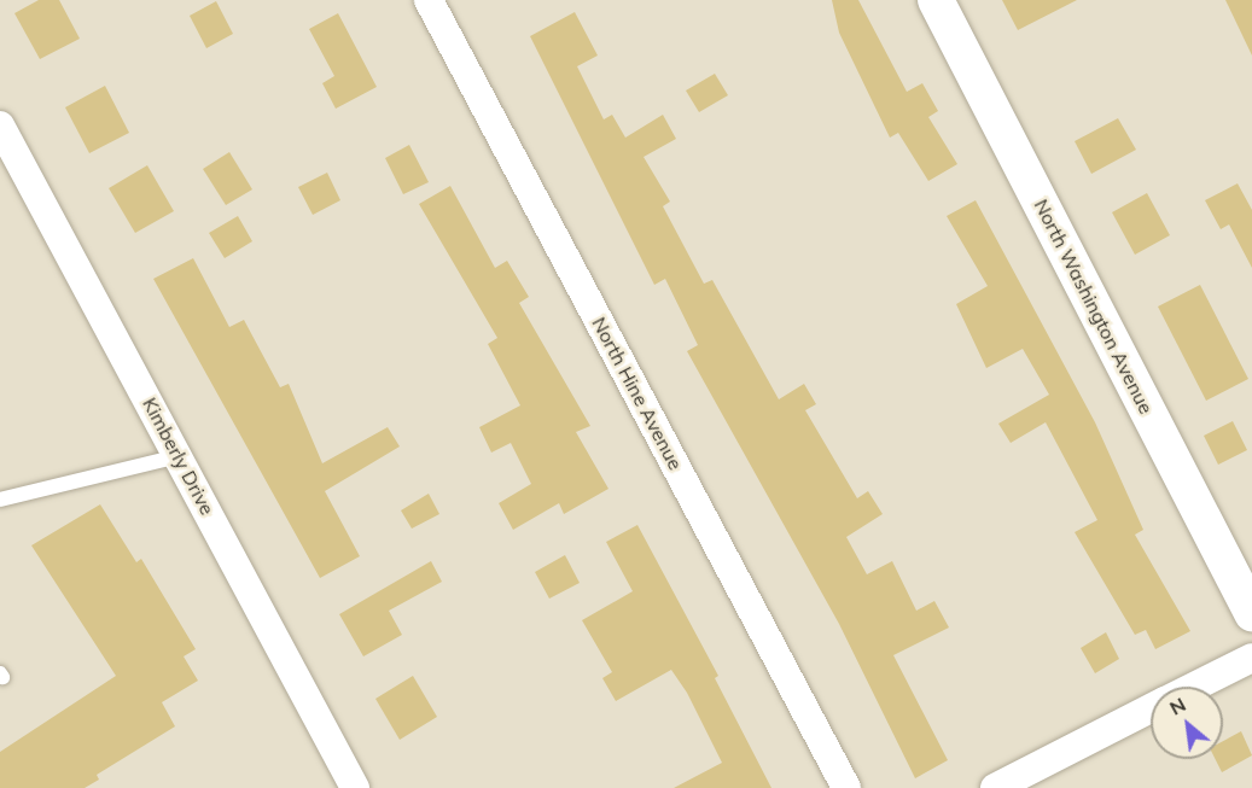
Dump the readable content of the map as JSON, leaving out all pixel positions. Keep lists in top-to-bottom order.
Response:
{
  "streets": {
    "street": ["North Washington Avenue", "North Hine Avenue", "Kimberly Drive"]
  },
  "north": "top left"
}
